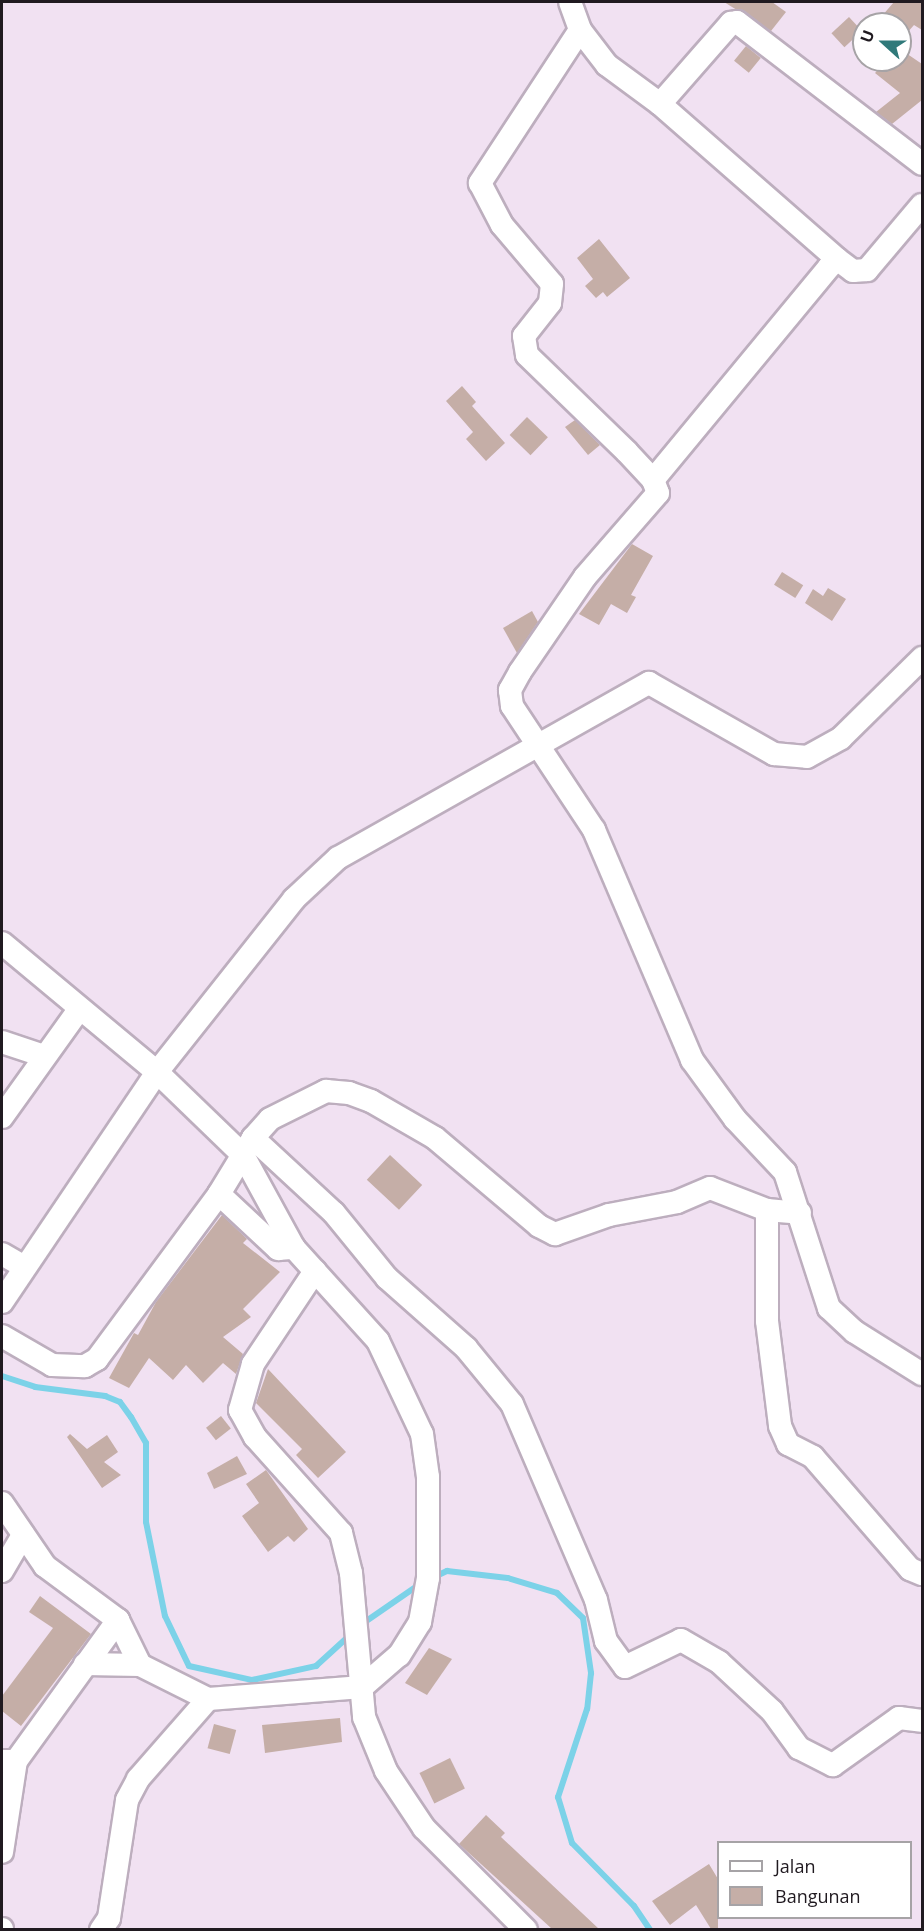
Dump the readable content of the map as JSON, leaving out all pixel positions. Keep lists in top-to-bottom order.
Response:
{
  "legend": ["Jalan", "Bangunan"],
  "north": "left"
}
